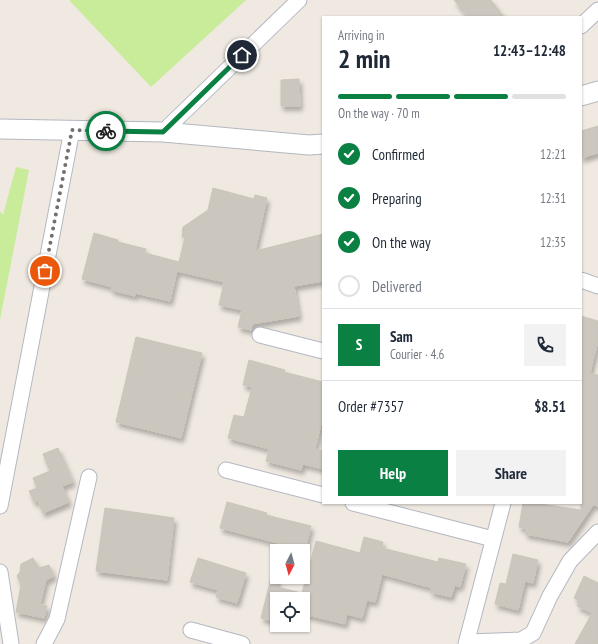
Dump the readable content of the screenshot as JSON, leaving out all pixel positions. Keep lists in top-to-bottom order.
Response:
{
  "north": "bottom",
  "page": {
    "heading": ["2 min", "Arriving in", "12:43–12:48"],
    "panel": [
      "Sam",
      "Courier · 4.6",
      "Order #7357",
      "$8.51"
    ],
    "bar": "On the way · 70 m",
    "list": [
      ["Confirmed", "12:21"],
      ["Preparing", "12:31"],
      ["On the way", "12:35"],
      "Delivered"
    ],
    "round": "S",
    "buttons": ["Help", "Share"]
  }
}
